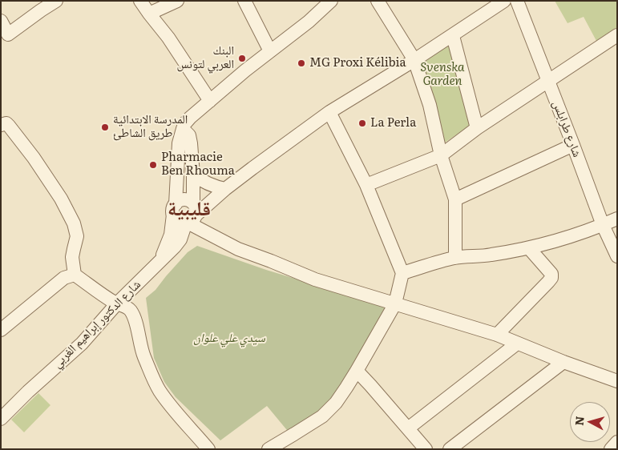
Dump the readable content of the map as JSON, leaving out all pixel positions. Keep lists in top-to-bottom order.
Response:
{
  "streets": {
    "street": ["شارع طرابلس", "شارع الدكتور إبراهيم الغربي"]
  },
  "districts": ["قليبية"],
  "parks": ["Svenska Garden", "سيدي علي علوان"],
  "places": [
    "البنك العربي لتونس",
    "MG Proxi Kélibia",
    "La Perla",
    "المدرسة الابتدائية طريق الشاطئ",
    "Pharmacie Ben Rhouma"
  ],
  "north": "left"
}
